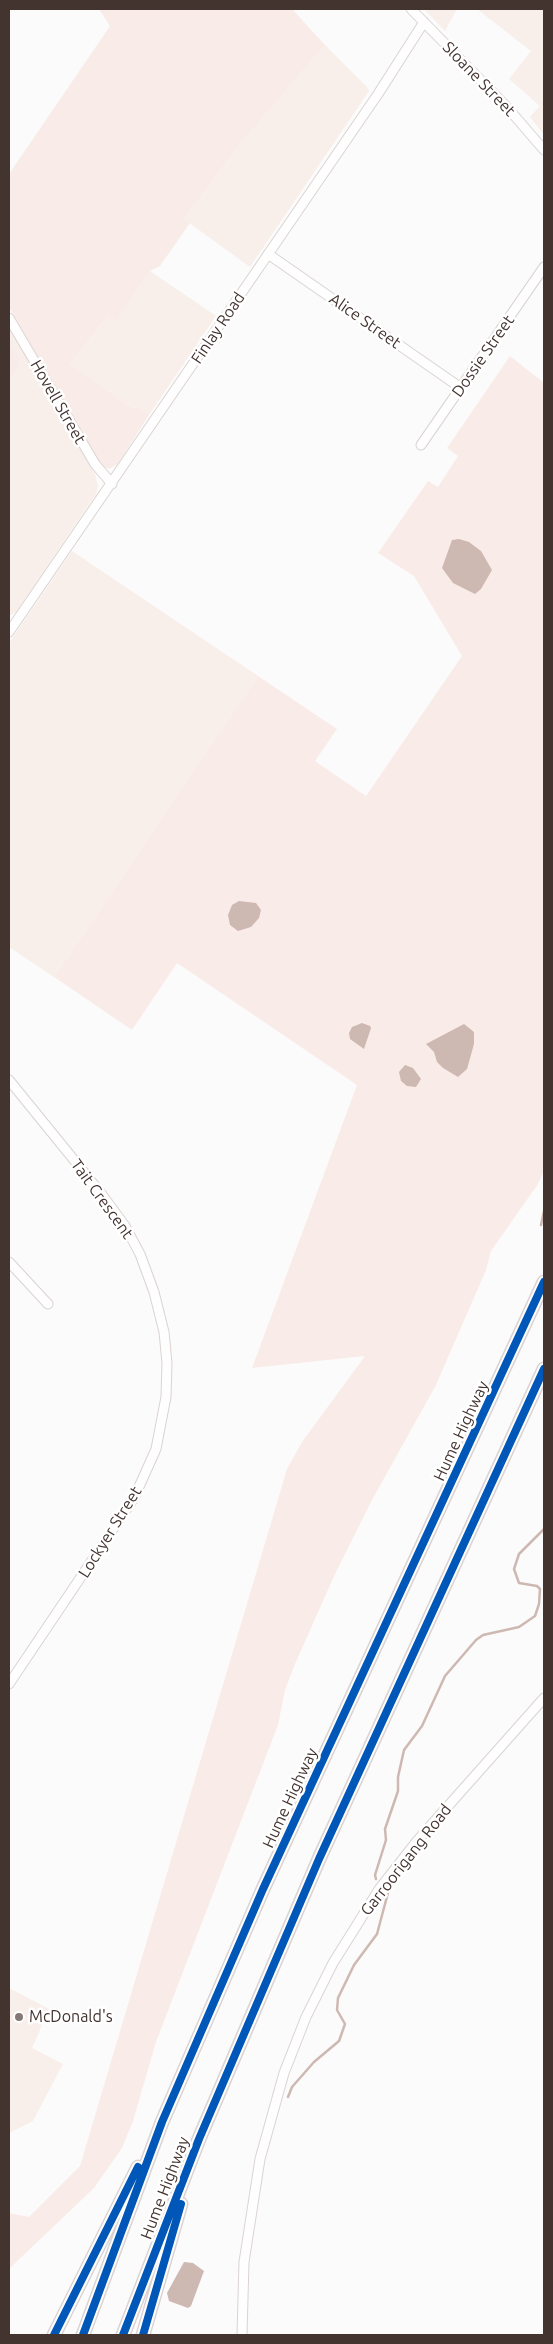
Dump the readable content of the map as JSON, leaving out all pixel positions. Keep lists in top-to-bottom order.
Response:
{
  "streets": {
    "highway": ["Hume Highway"],
    "street": [
      "Sloane Street",
      "Alice Street",
      "Finlay Road",
      "Dossie Street",
      "Hovell Street",
      "Tait Crescent",
      "Lockyer Street",
      "Garroorigang Road"
    ]
  },
  "crossings": [
    ["Sloane Street", "Finlay Road"],
    ["Alice Street", "Finlay Road"],
    ["Alice Street", "Dossie Street"],
    ["Finlay Road", "Hovell Street"],
    ["Tait Crescent", "Lockyer Street"]
  ],
  "places": ["McDonald's"]
}
